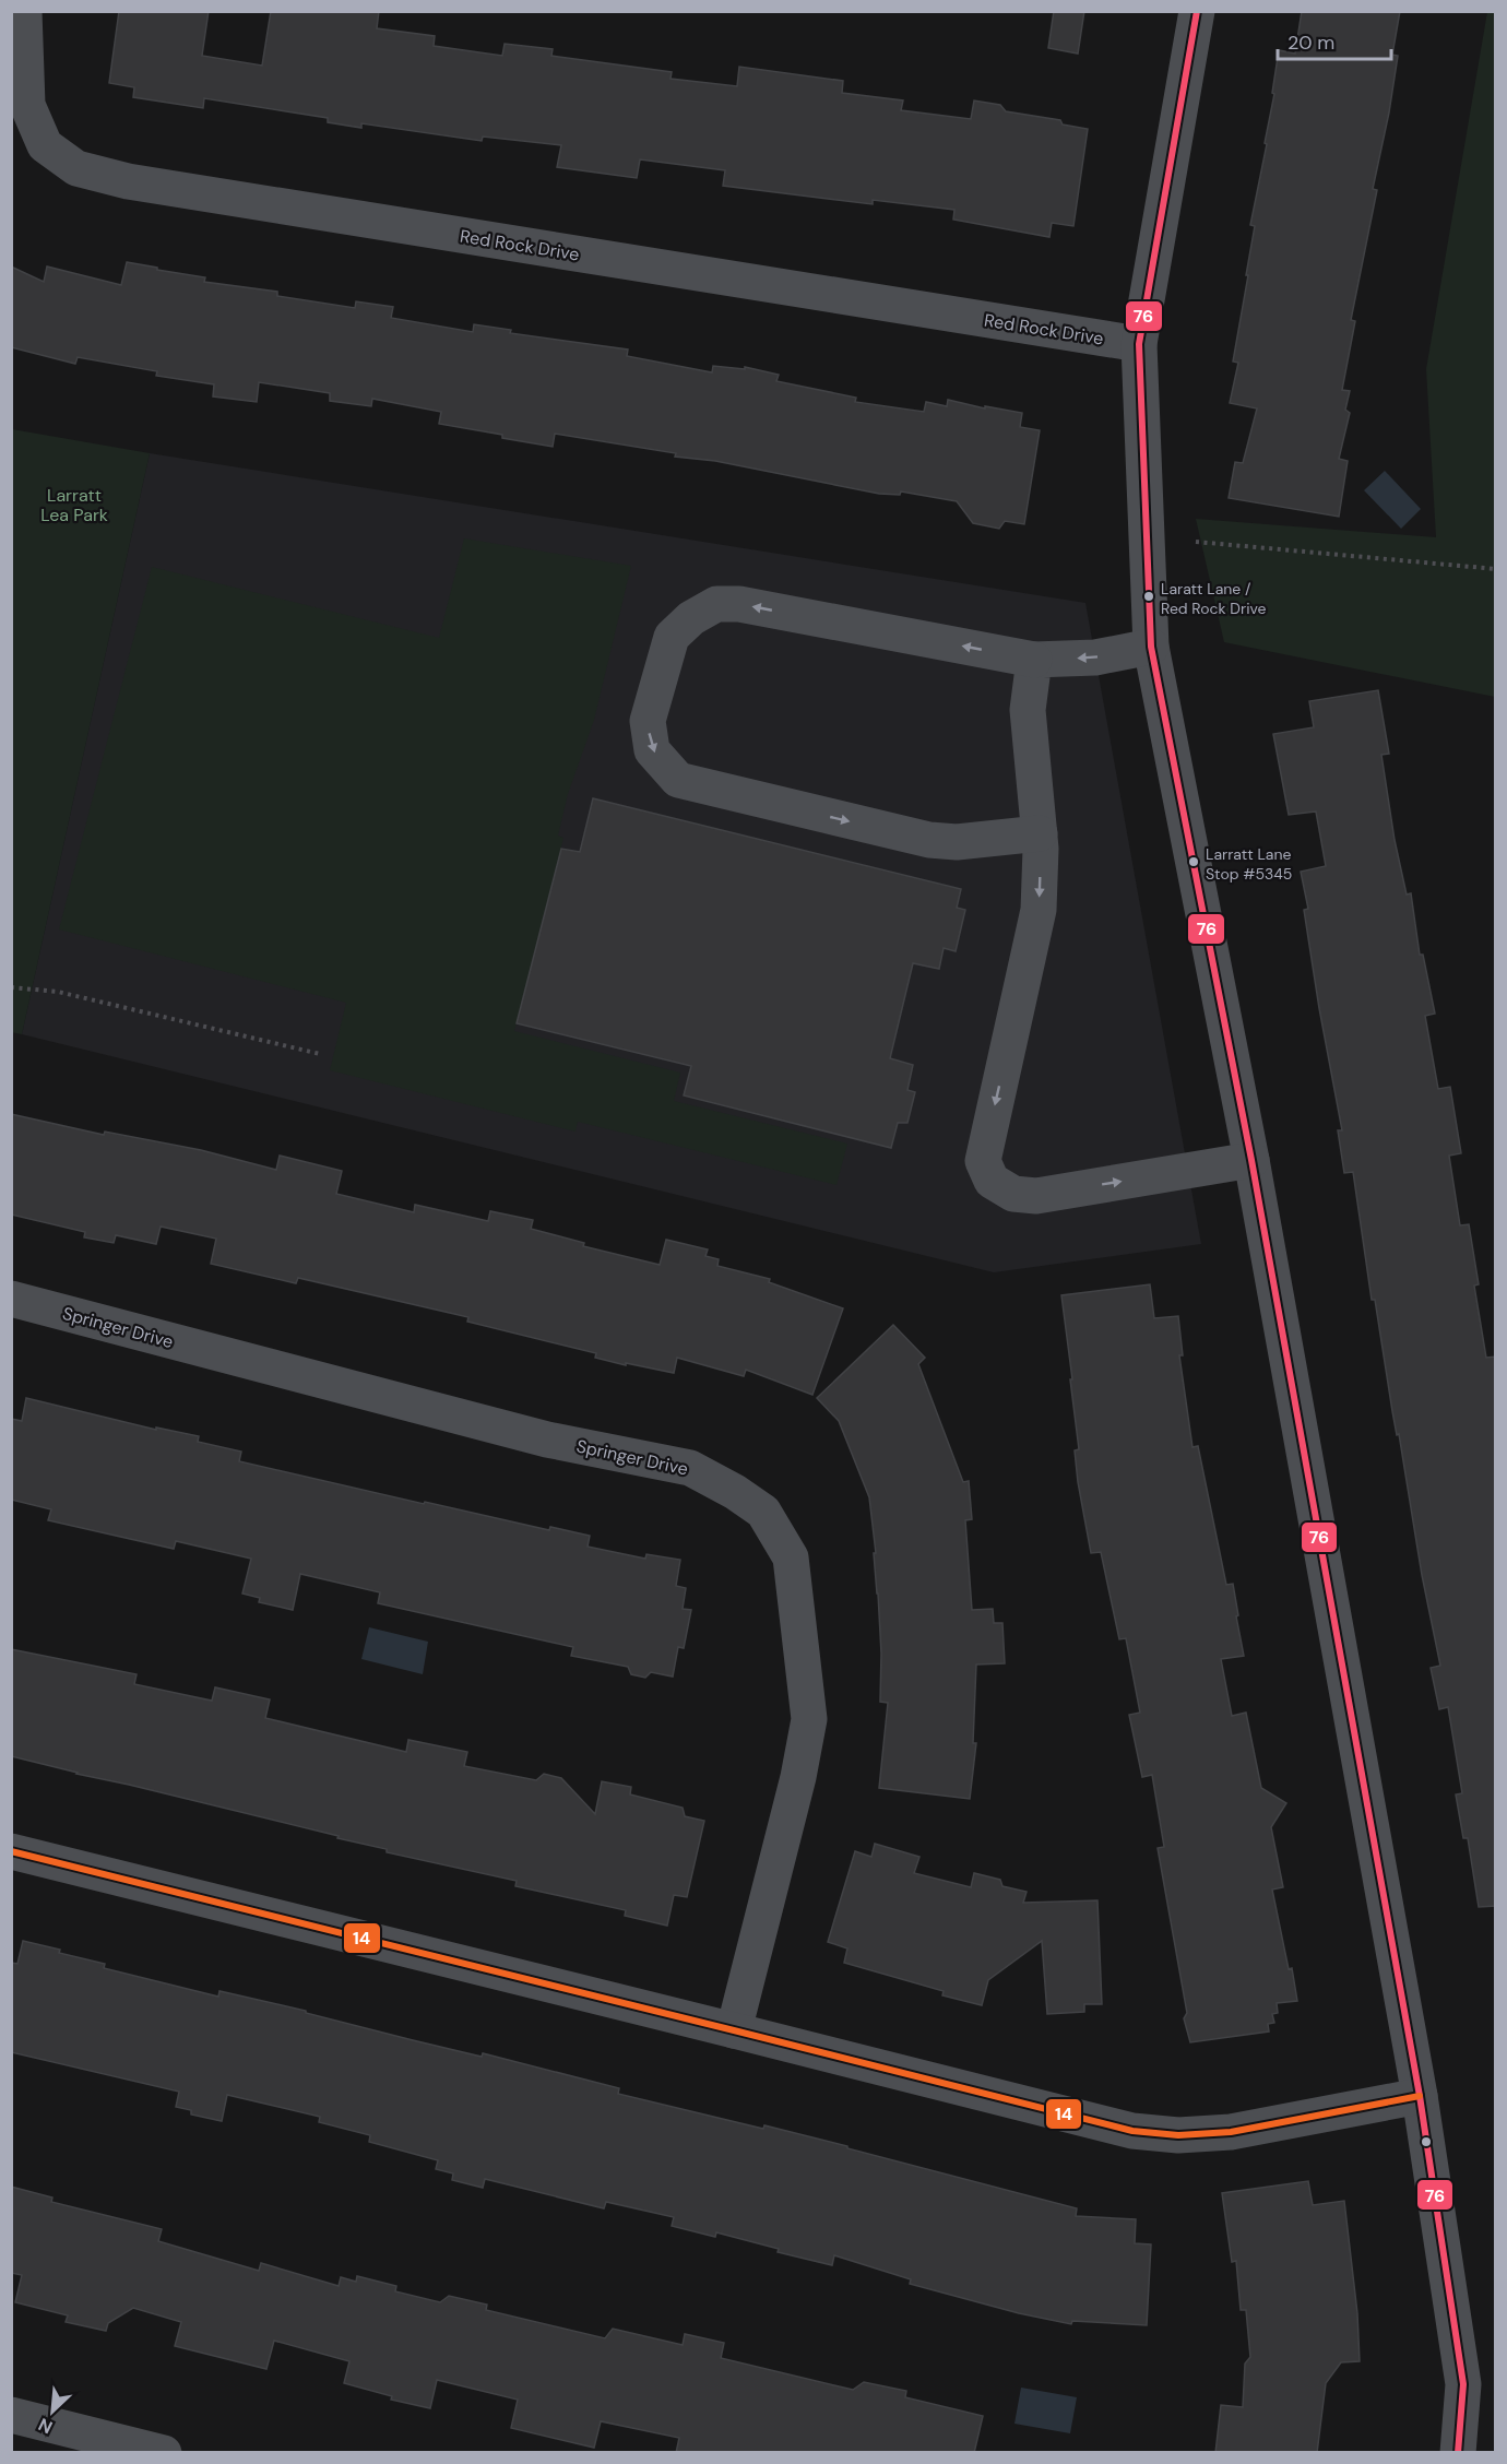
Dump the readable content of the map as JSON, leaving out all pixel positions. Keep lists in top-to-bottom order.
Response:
{
  "streets": {
    "street": ["Red Rock Drive", "Springer Drive"]
  },
  "parks": ["Larratt Lea Park"],
  "places": ["Laratt Lane / Red Rock Drive", "Larratt Lane Stop #5345"],
  "lines": ["transit line 76", "transit line 14"],
  "scale_bar": "20 m",
  "north": "bottom left"
}
